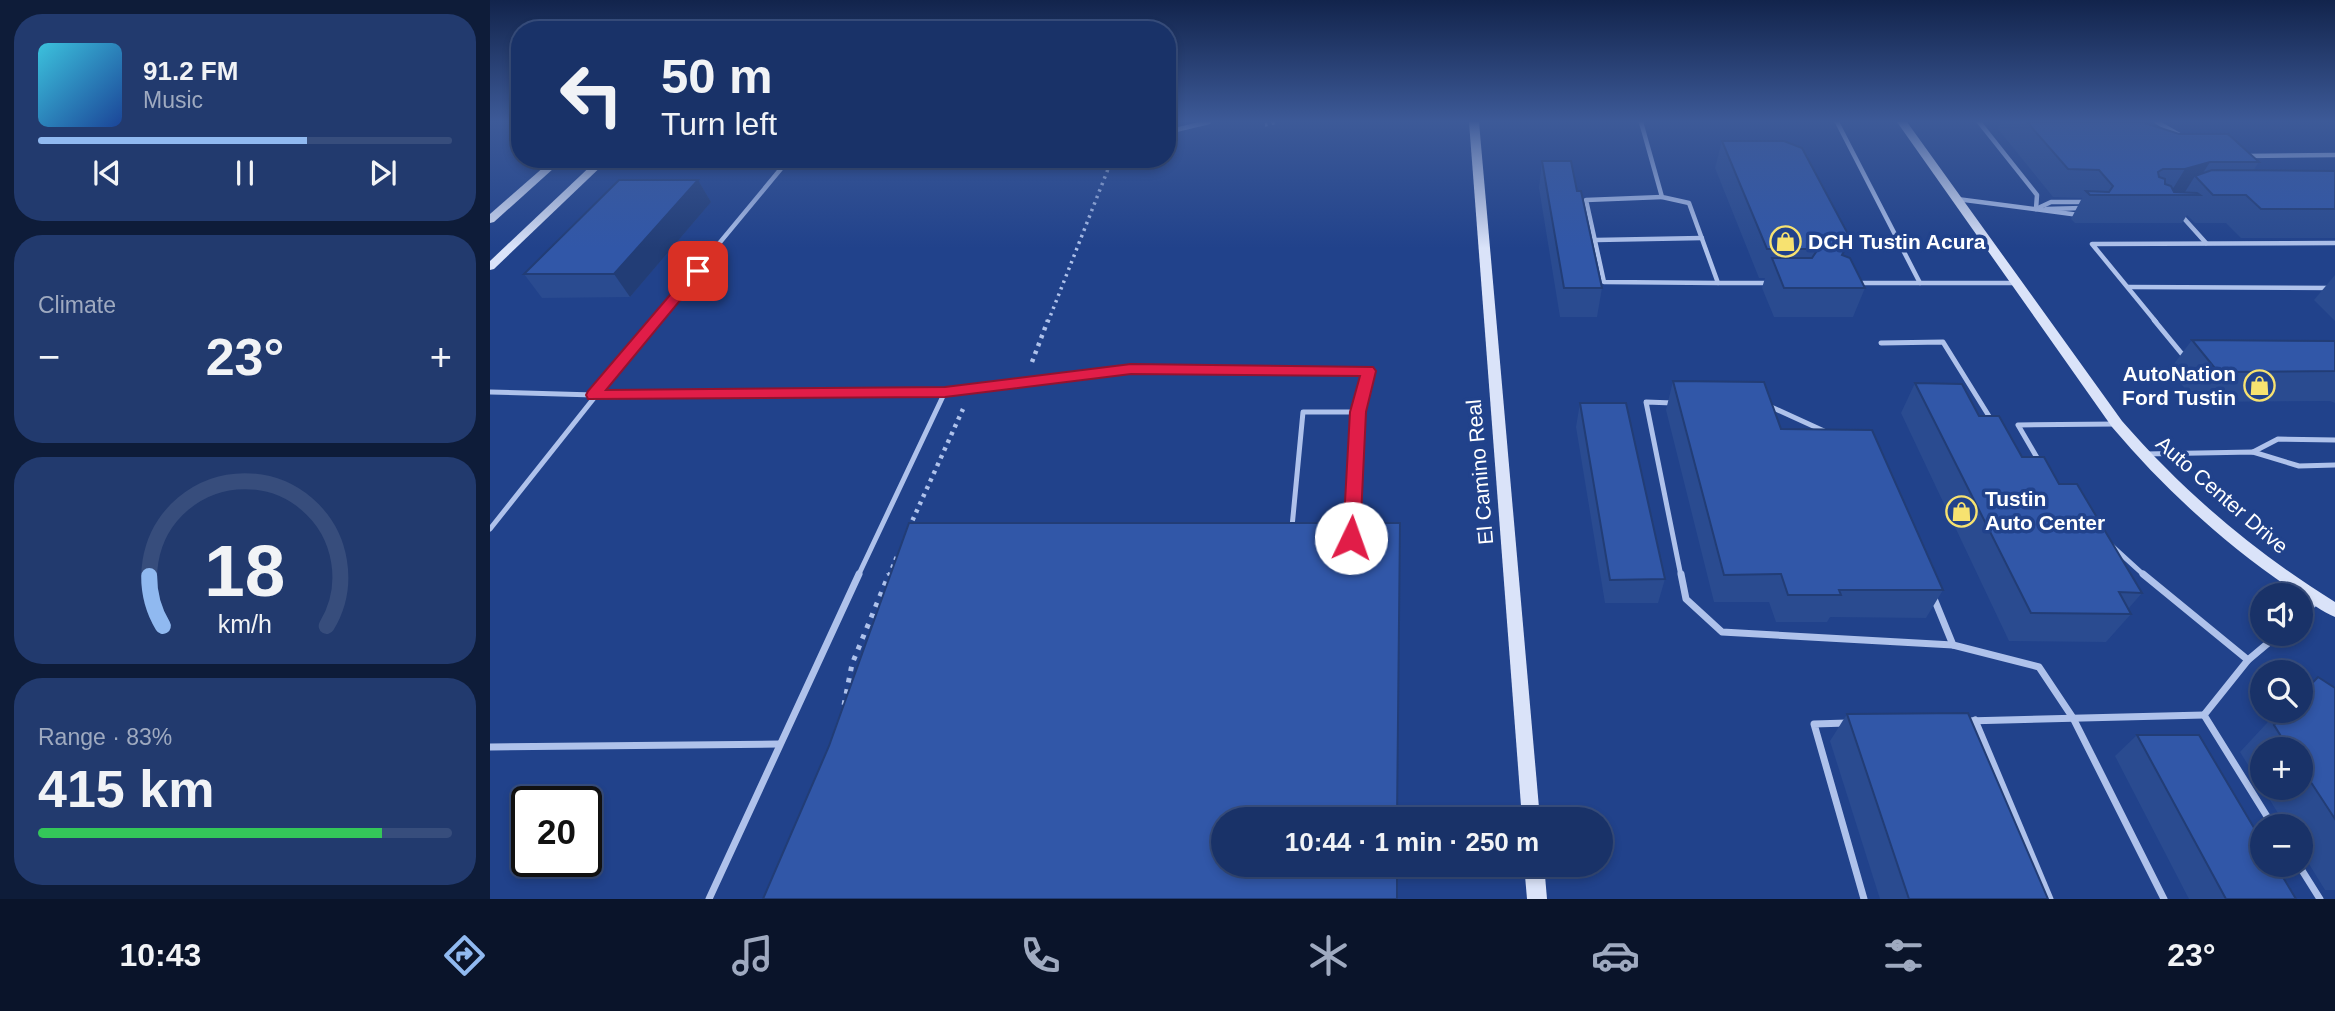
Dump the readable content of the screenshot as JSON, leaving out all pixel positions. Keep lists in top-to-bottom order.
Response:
{
  "streets": {
    "main road": ["El Camino Real", "Auto Center Drive"]
  },
  "places": {
    "shop": ["DCH Tustin Acura", "AutoNation Ford Tustin", "Tustin Auto Center"]
  },
  "page": {
    "turn": ["50 m", "Turn left"],
    "song": ["91.2 FM", "Music"],
    "tile": [
      "Climate",
      ["Range · 83%", "415 km"]
    ],
    "heat": ["−", "23°", "+"],
    "map_buttons": ["+", "−"],
    "limit": "20",
    "trip": "10:44 · 1 min · 250 m",
    "tabs": ["10:43", "23°"],
    "gauge": ["18", "km/h"]
  }
}
